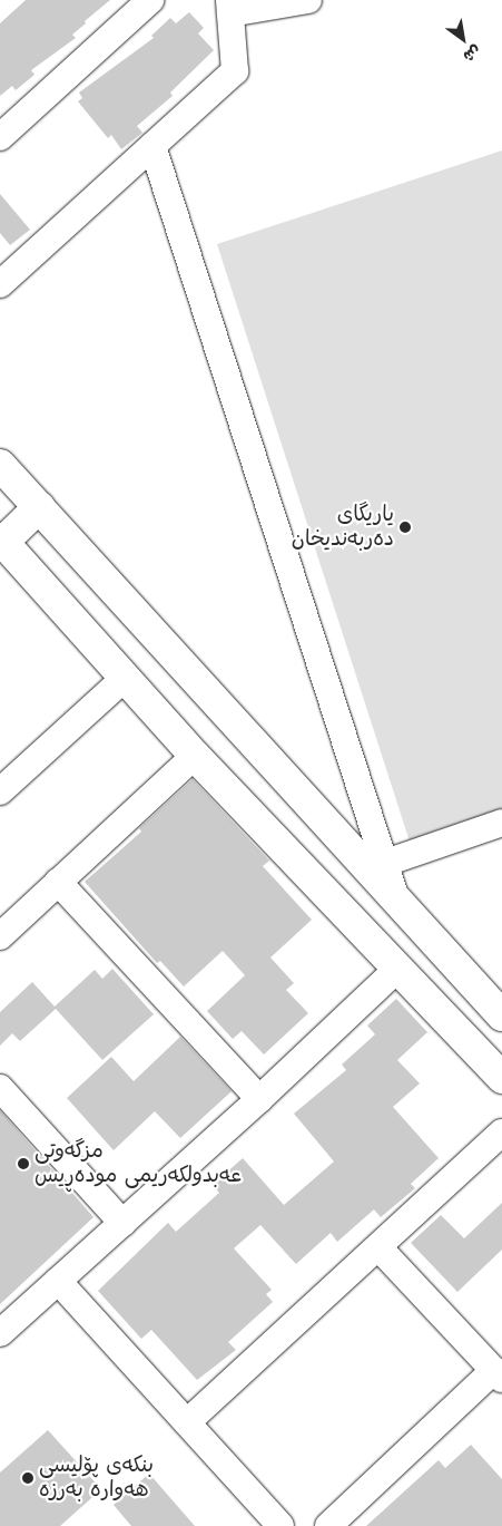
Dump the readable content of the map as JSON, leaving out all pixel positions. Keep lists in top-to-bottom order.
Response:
{
  "places": ["یاریگاى ده‌ربه‌ندیخان", "مزگەوتی عەبدولکەریمی مودەڕیس", "بنکەی پۆلیسی هەوارە بەرزە"],
  "north": "bottom right"
}
